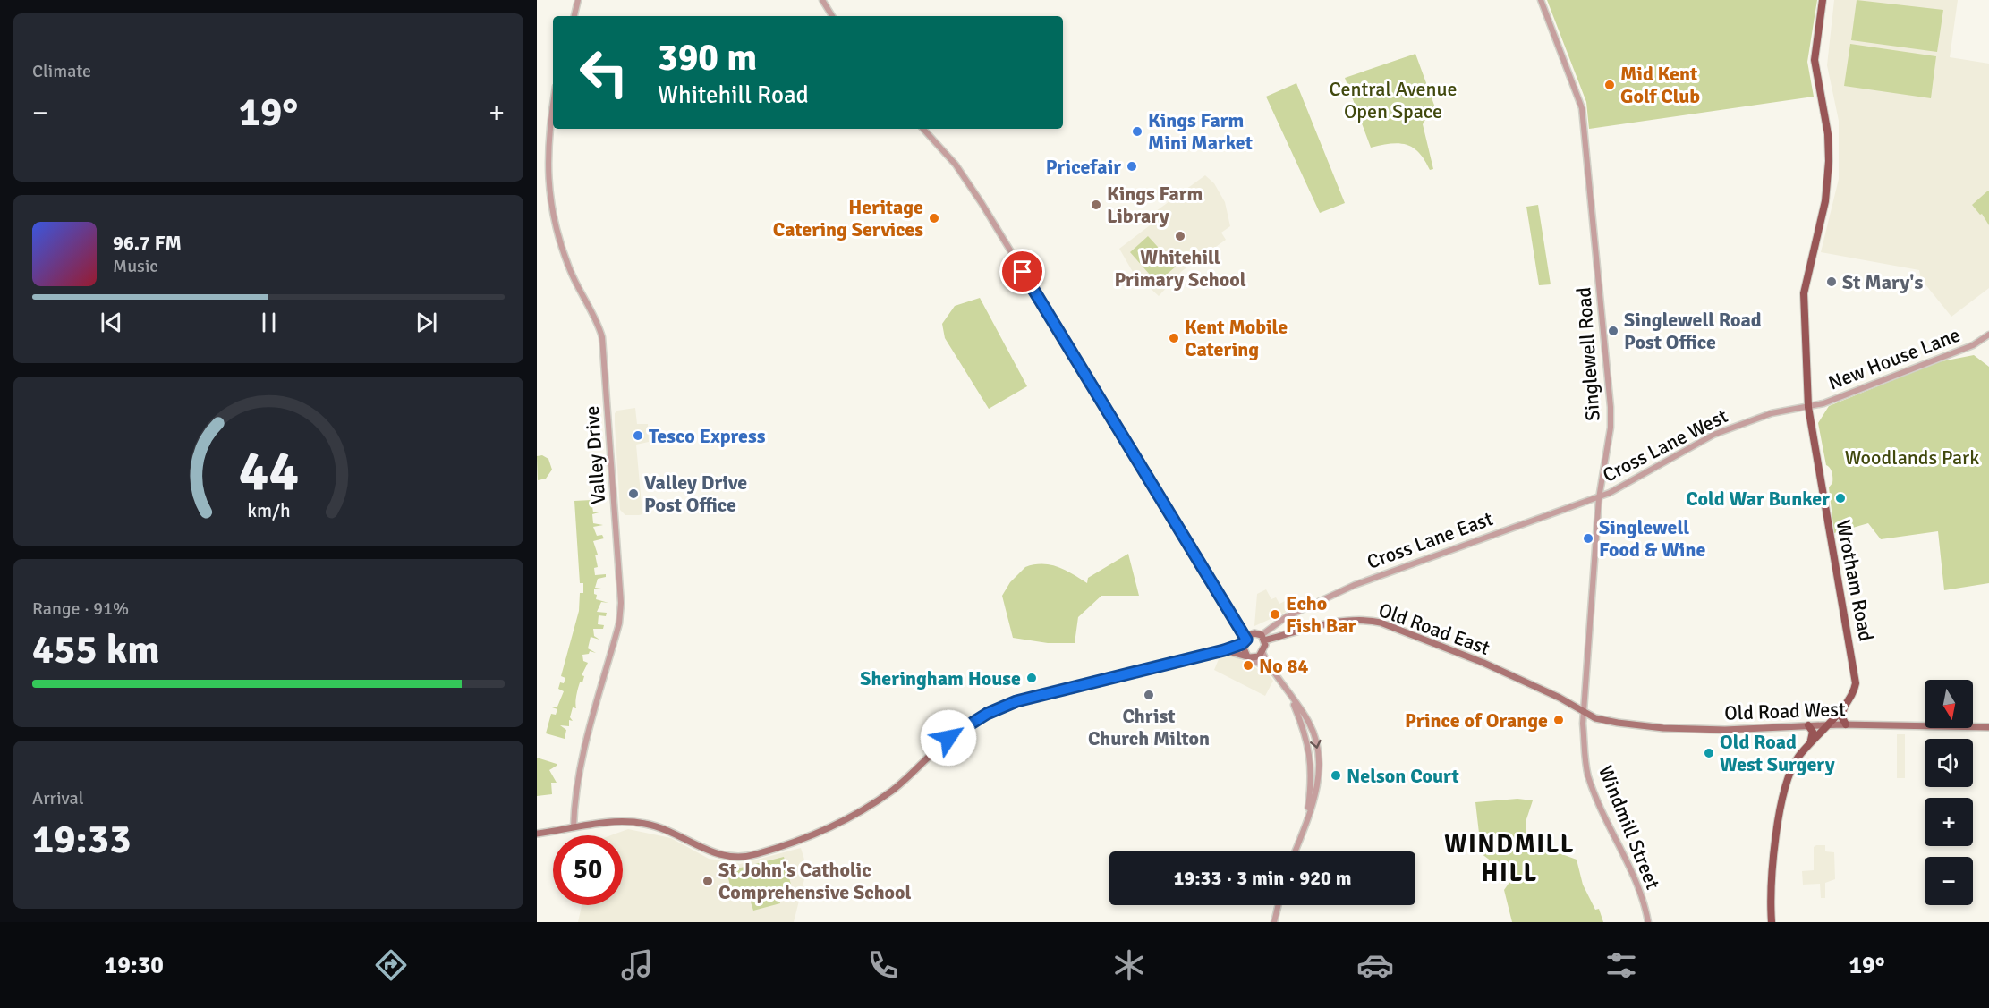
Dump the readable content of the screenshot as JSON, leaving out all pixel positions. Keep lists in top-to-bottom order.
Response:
{
  "streets": {
    "main road": ["Wrotham Road", "Old Road East", "Old Road West"],
    "street": [
      "Singlewell Road",
      "New House Lane",
      "Cross Lane West",
      "Valley Drive",
      "Cross Lane East",
      "Windmill Street"
    ]
  },
  "crossings": [
    ["Singlewell Road", "Cross Lane West"],
    ["Singlewell Road", "Cross Lane East"],
    ["Singlewell Road", "Old Road East"],
    ["Singlewell Road", "Old Road West"],
    ["Singlewell Road", "Windmill Street"],
    ["New House Lane", "Cross Lane West"],
    ["New House Lane", "Wrotham Road"],
    ["Cross Lane West", "Cross Lane East"],
    ["Cross Lane West", "Wrotham Road"],
    ["Cross Lane East", "Old Road East"],
    ["Wrotham Road", "Old Road West"],
    ["Old Road East", "Old Road West"],
    ["Old Road East", "Windmill Street"],
    ["Old Road West", "Windmill Street"]
  ],
  "districts": ["WINDMILL HILL"],
  "parks": ["Central Avenue Open Space", "Woodlands Park"],
  "places": [
    "Mid Kent Golf Club",
    "Kings Farm Mini Market",
    "Pricefair",
    "Kings Farm Library",
    "Heritage Catering Services",
    "Whitehill Primary School",
    "St Mary's",
    "Singlewell Road Post Office",
    "Kent Mobile Catering",
    "Tesco Express",
    "Valley Drive Post Office",
    "Cold War Bunker",
    "Singlewell Food & Wine",
    "Echo Fish Bar",
    "No 84",
    "Sheringham House",
    "Christ Church Milton",
    "Prince of Orange",
    "Old Road West Surgery",
    "Nelson Court",
    "St John's Catholic Comprehensive School"
  ],
  "north": "bottom",
  "page": {
    "tile": [
      "Climate",
      ["Range · 91%", "455 km"],
      ["Arrival", "19:33"]
    ],
    "turn": ["390 m", "Whitehill Road"],
    "heat": ["−", "19°", "+"],
    "song": ["96.7 FM", "Music"],
    "map_buttons": ["+", "−"],
    "limit": "50",
    "trip": "19:33 · 3 min · 920 m",
    "tabs": ["19:30", "19°"],
    "gauge": ["44", "km/h"]
  }
}
